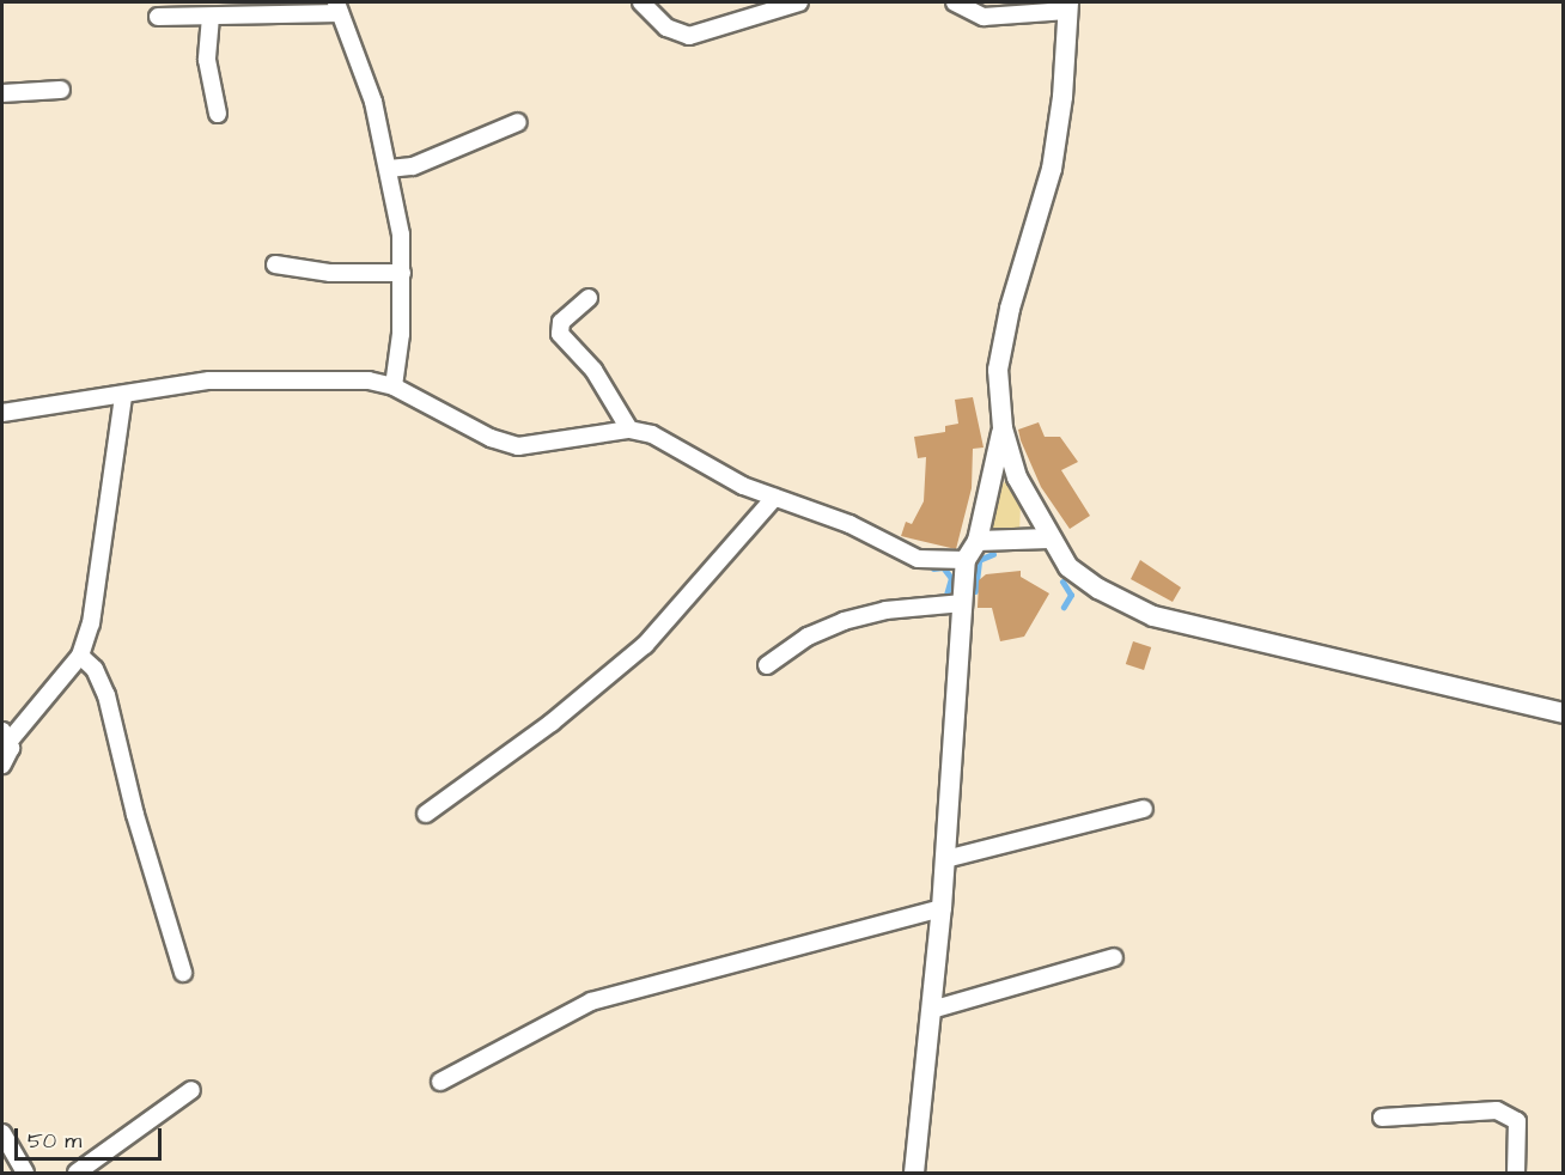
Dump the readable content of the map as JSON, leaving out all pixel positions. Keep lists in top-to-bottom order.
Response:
{
  "scale_bar": "50 m"
}
